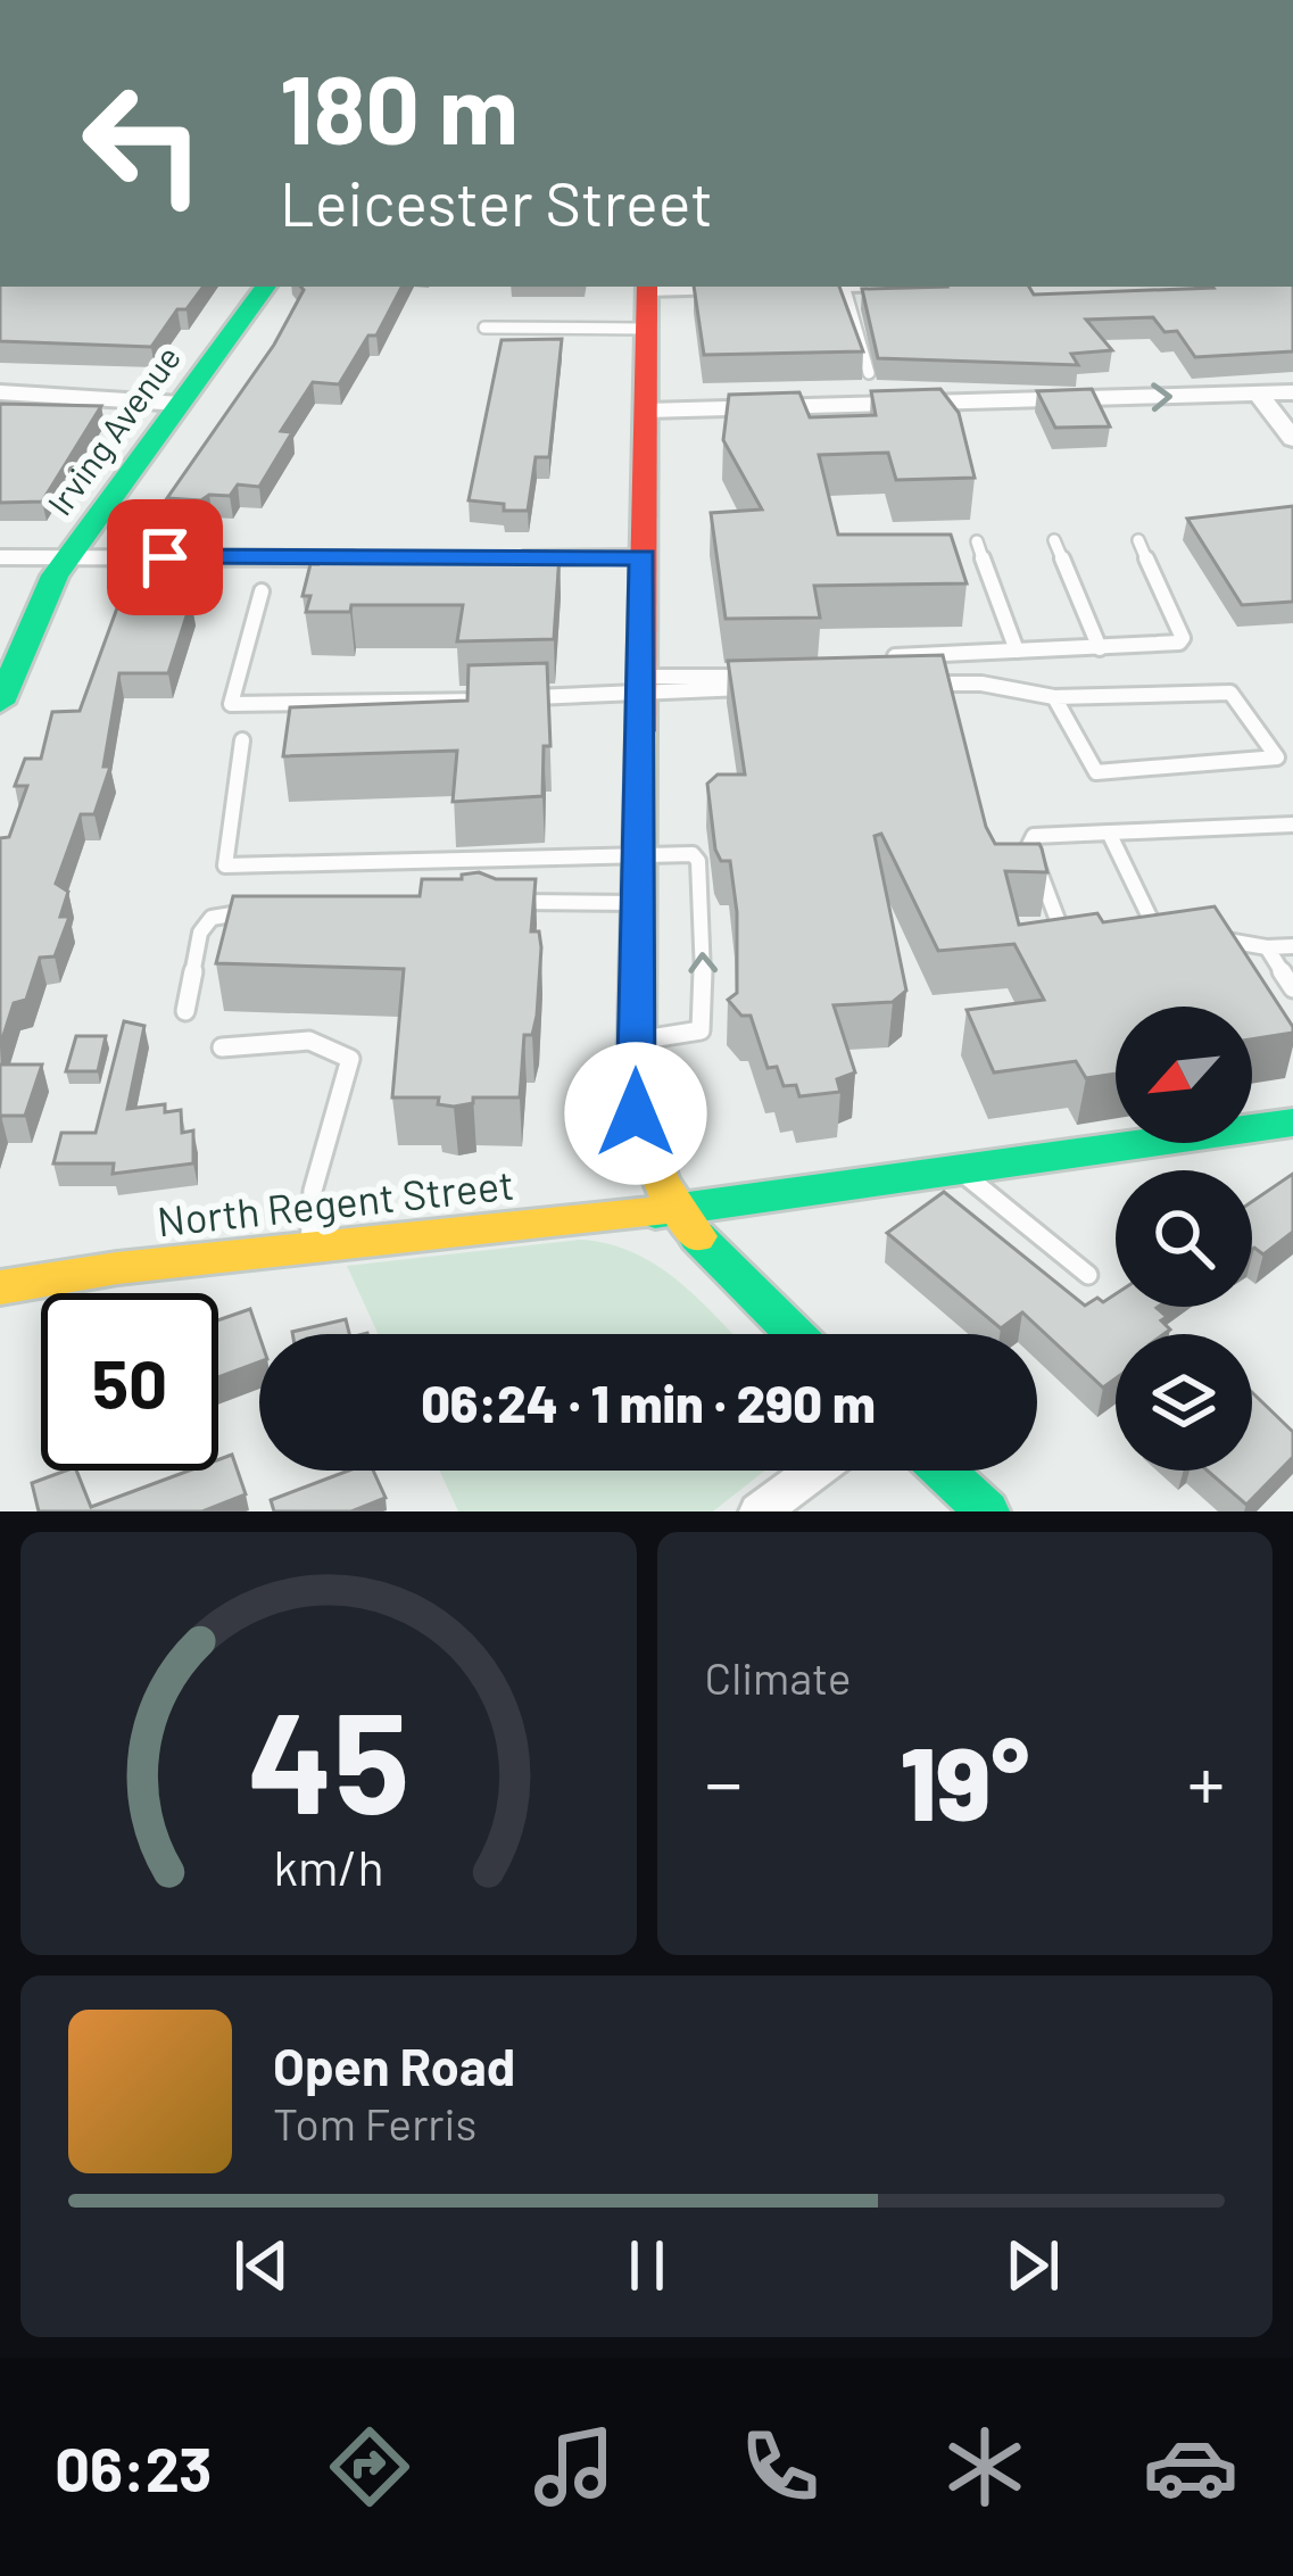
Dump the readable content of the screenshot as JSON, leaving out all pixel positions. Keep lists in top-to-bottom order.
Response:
{
  "streets": {
    "street": ["Irving Avenue", "North Regent Street"]
  },
  "north": "bottom left",
  "page": {
    "turn": ["180 m", "Leicester Street"],
    "limit": "50",
    "trip": "06:24 · 1 min · 290 m",
    "tile": "Climate",
    "heat": ["−", "19°", "+"],
    "song": ["Open Road", "Tom Ferris"],
    "tabs": "06:23",
    "gauge": ["45", "km/h"]
  }
}
